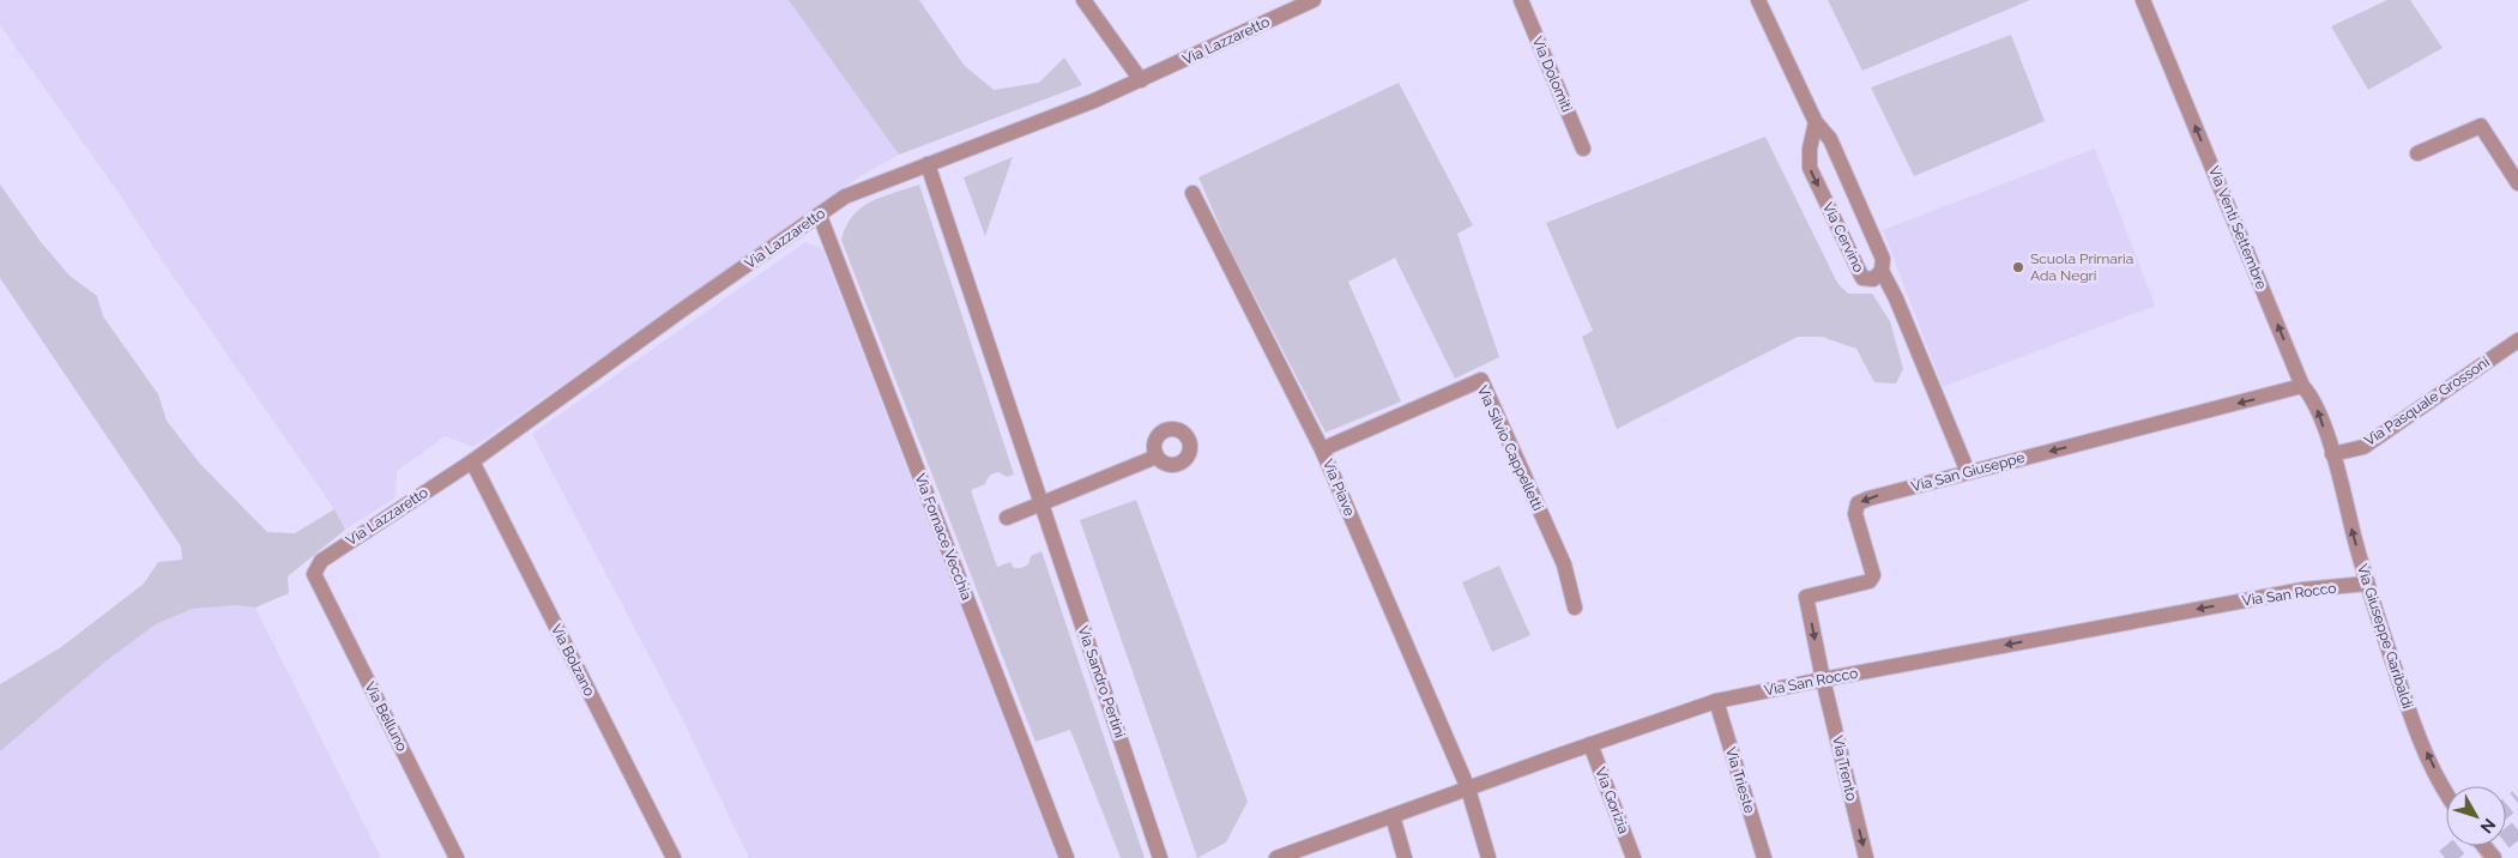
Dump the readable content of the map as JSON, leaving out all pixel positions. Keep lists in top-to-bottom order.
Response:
{
  "streets": {
    "street": [
      "Via Lazzaretto",
      "Via Dolomiti",
      "Via Venti Settembre",
      "Via Cervino",
      "Via Pasquale Grossoni",
      "Via Silvio Cappelletti",
      "Via San Giuseppe",
      "Via Piave",
      "Via Fornace Vecchia",
      "Via San Rocco",
      "Via Giuseppe Garibaldi",
      "Via Bolzano",
      "Via Sandro Pertini",
      "Via Belluno",
      "Via Trento",
      "Via Trieste",
      "Via Gorizia"
    ]
  },
  "crossings": [
    ["Via Lazzaretto", "Via Fornace Vecchia"],
    ["Via Lazzaretto", "Via Bolzano"],
    ["Via Lazzaretto", "Via Sandro Pertini"],
    ["Via Lazzaretto", "Via Belluno"],
    ["Via Venti Settembre", "Via Pasquale Grossoni"],
    ["Via Venti Settembre", "Via San Giuseppe"],
    ["Via Venti Settembre", "Via Giuseppe Garibaldi"],
    ["Via Pasquale Grossoni", "Via Giuseppe Garibaldi"],
    ["Via Silvio Cappelletti", "Via Piave"],
    ["Via San Giuseppe", "Via San Rocco"],
    ["Via San Giuseppe", "Via Trento"],
    ["Via Piave", "Via San Rocco"],
    ["Via San Rocco", "Via Giuseppe Garibaldi"],
    ["Via San Rocco", "Via Trento"],
    ["Via San Rocco", "Via Trieste"],
    ["Via San Rocco", "Via Gorizia"]
  ],
  "one_way": [
    "Via Venti Settembre",
    "Via San Giuseppe",
    "Via San Rocco",
    "Via Giuseppe Garibaldi",
    "Via Trento"
  ],
  "places": ["Scuola Primaria Ada Negri"],
  "north": "bottom right"
}
